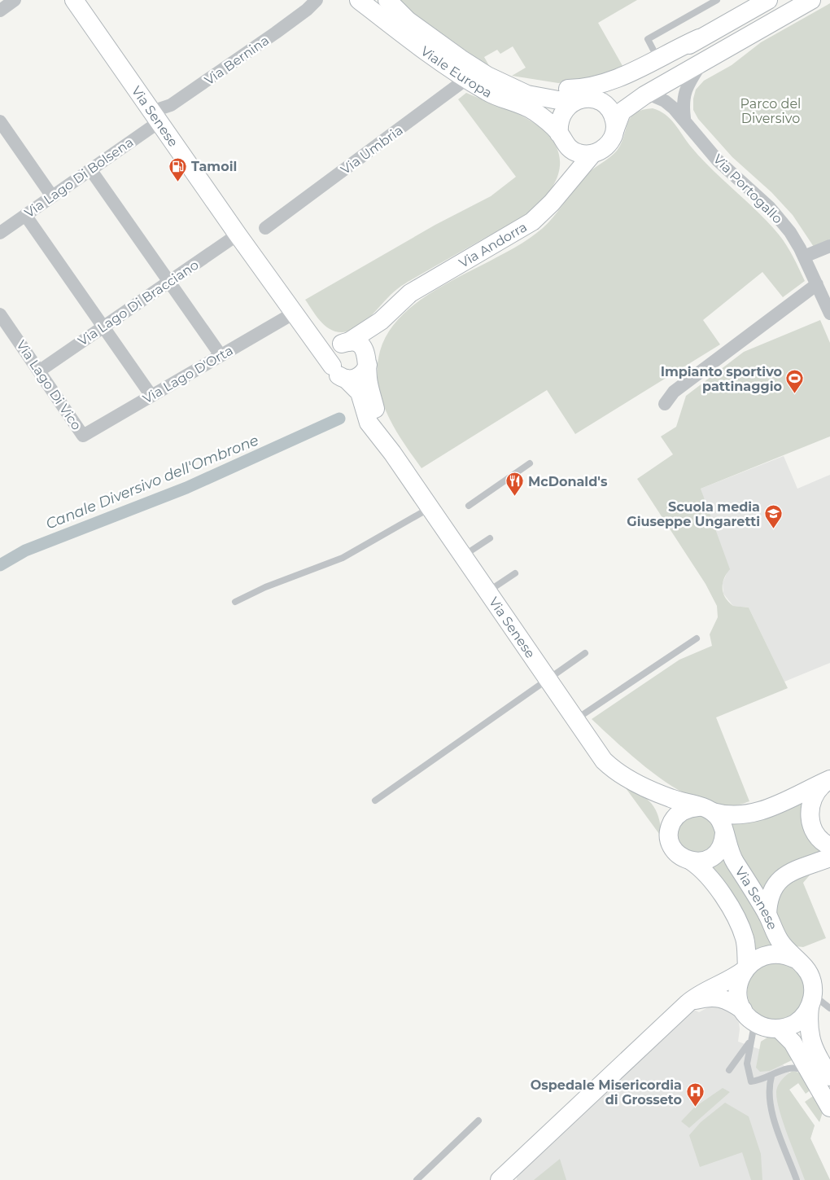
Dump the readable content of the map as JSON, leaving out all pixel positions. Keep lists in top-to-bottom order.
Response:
{
  "streets": {
    "main road": ["Viale Europa", "Via Senese", "Via Andorra"],
    "street": [
      "Via Bernina",
      "Via Umbria",
      "Via Lago Di Bolsena",
      "Via Portogallo",
      "Via Lago Di Bracciano",
      "Via Lago D'Orta",
      "Via Lago Di Vico"
    ]
  },
  "crossings": [
    ["Via Bernina", "Via Senese"],
    ["Via Bernina", "Via Lago Di Bolsena"],
    ["Viale Europa", "Via Umbria"],
    ["Viale Europa", "Via Andorra"],
    ["Via Senese", "Via Lago Di Bolsena"],
    ["Via Senese", "Via Andorra"],
    ["Via Senese", "Via Lago Di Bracciano"],
    ["Via Senese", "Via Lago D'Orta"],
    ["Via Lago Di Bracciano", "Via Lago Di Vico"],
    ["Via Lago D'Orta", "Via Lago Di Vico"]
  ],
  "water": ["Canale Diversivo dell'Ombrone"],
  "parks": ["Parco del Diversivo"],
  "places": {
    "fuel station": ["Tamoil"],
    "sports": ["Impianto sportivo pattinaggio"],
    "restaurant": ["McDonald's"],
    "school or university": ["Scuola media Giuseppe Ungaretti"],
    "hospital": ["Ospedale Misericordia di Grosseto"]
  }
}
